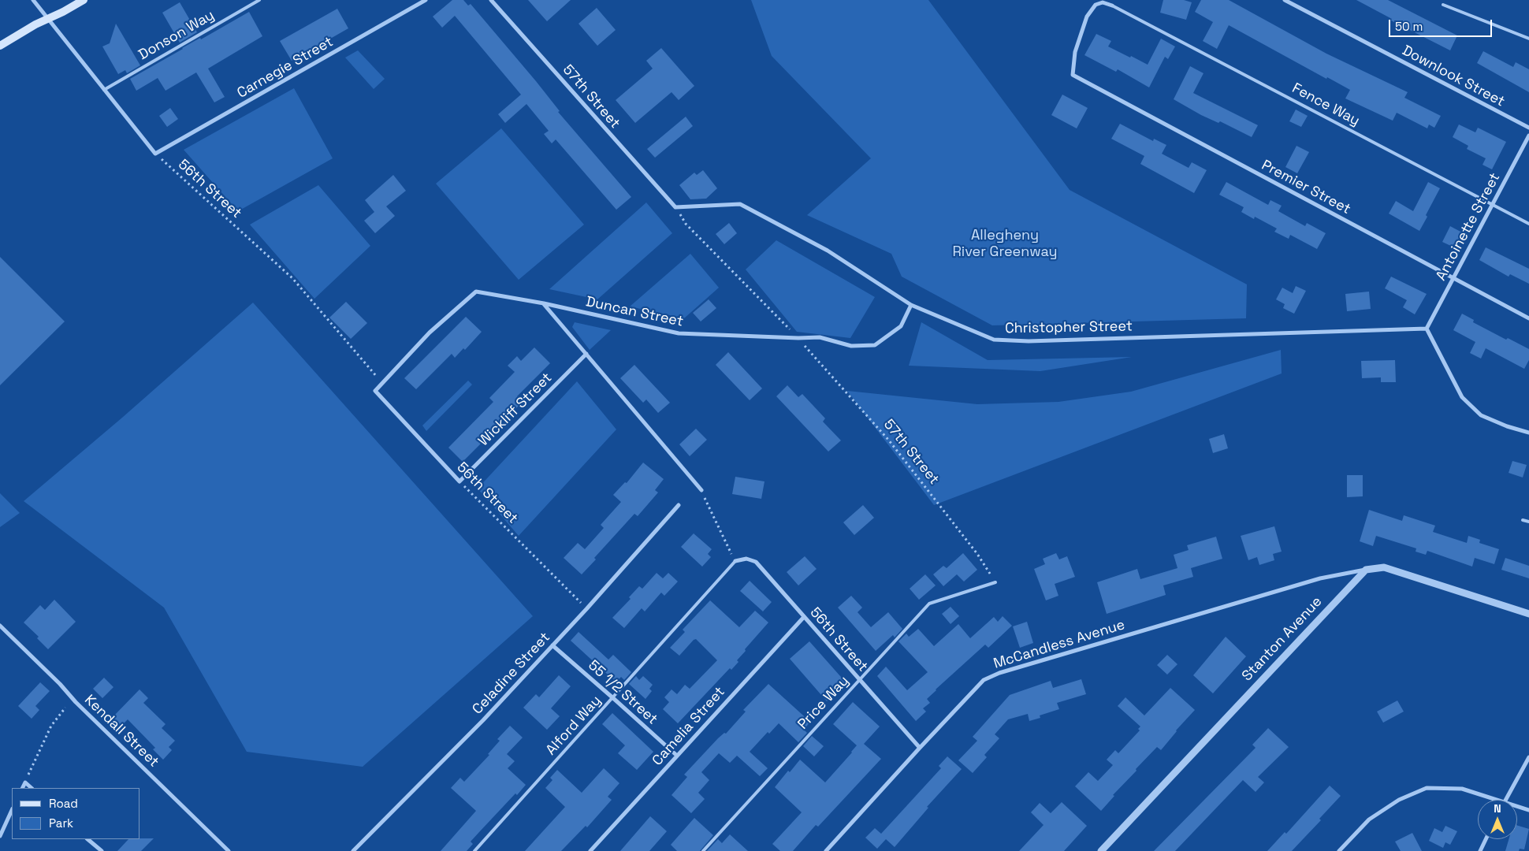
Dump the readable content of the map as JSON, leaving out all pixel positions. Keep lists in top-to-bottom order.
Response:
{
  "streets": {
    "street": [
      "Carnegie Street",
      "Downlook Street",
      "57th Street",
      "Premier Street",
      "56th Street",
      "Antoinette Street",
      "Duncan Street",
      "Christopher Street",
      "Wickliff Street",
      "Stanton Avenue",
      "McCandless Avenue",
      "Celadine Street",
      "55 1/2 Street",
      "Camelia Street",
      "Kendall Street"
    ],
    "lane": [
      "Donson Way",
      "Fence Way",
      "Price Way",
      "Alford Way"
    ]
  },
  "crossings": [
    ["Carnegie Street", "56th Street"],
    ["57th Street", "Christopher Street"],
    ["57th Street", "Price Way"],
    ["Fence Way", "Premier Street"],
    ["Fence Way", "Antoinette Street"],
    ["Premier Street", "Antoinette Street"],
    ["56th Street", "Duncan Street"],
    ["56th Street", "Wickliff Street"],
    ["56th Street", "McCandless Avenue"],
    ["56th Street", "Celadine Street"],
    ["56th Street", "Price Way"],
    ["56th Street", "Alford Way"],
    ["56th Street", "Camelia Street"],
    ["Antoinette Street", "Christopher Street"],
    ["Duncan Street", "Christopher Street"],
    ["Stanton Avenue", "McCandless Avenue"],
    ["Celadine Street", "55 1/2 Street"],
    ["55 1/2 Street", "Alford Way"],
    ["55 1/2 Street", "Camelia Street"]
  ],
  "parks": ["Allegheny River Greenway"],
  "legend": ["Road", "Park"],
  "scale_bar": "50 m",
  "north": "top"
}
